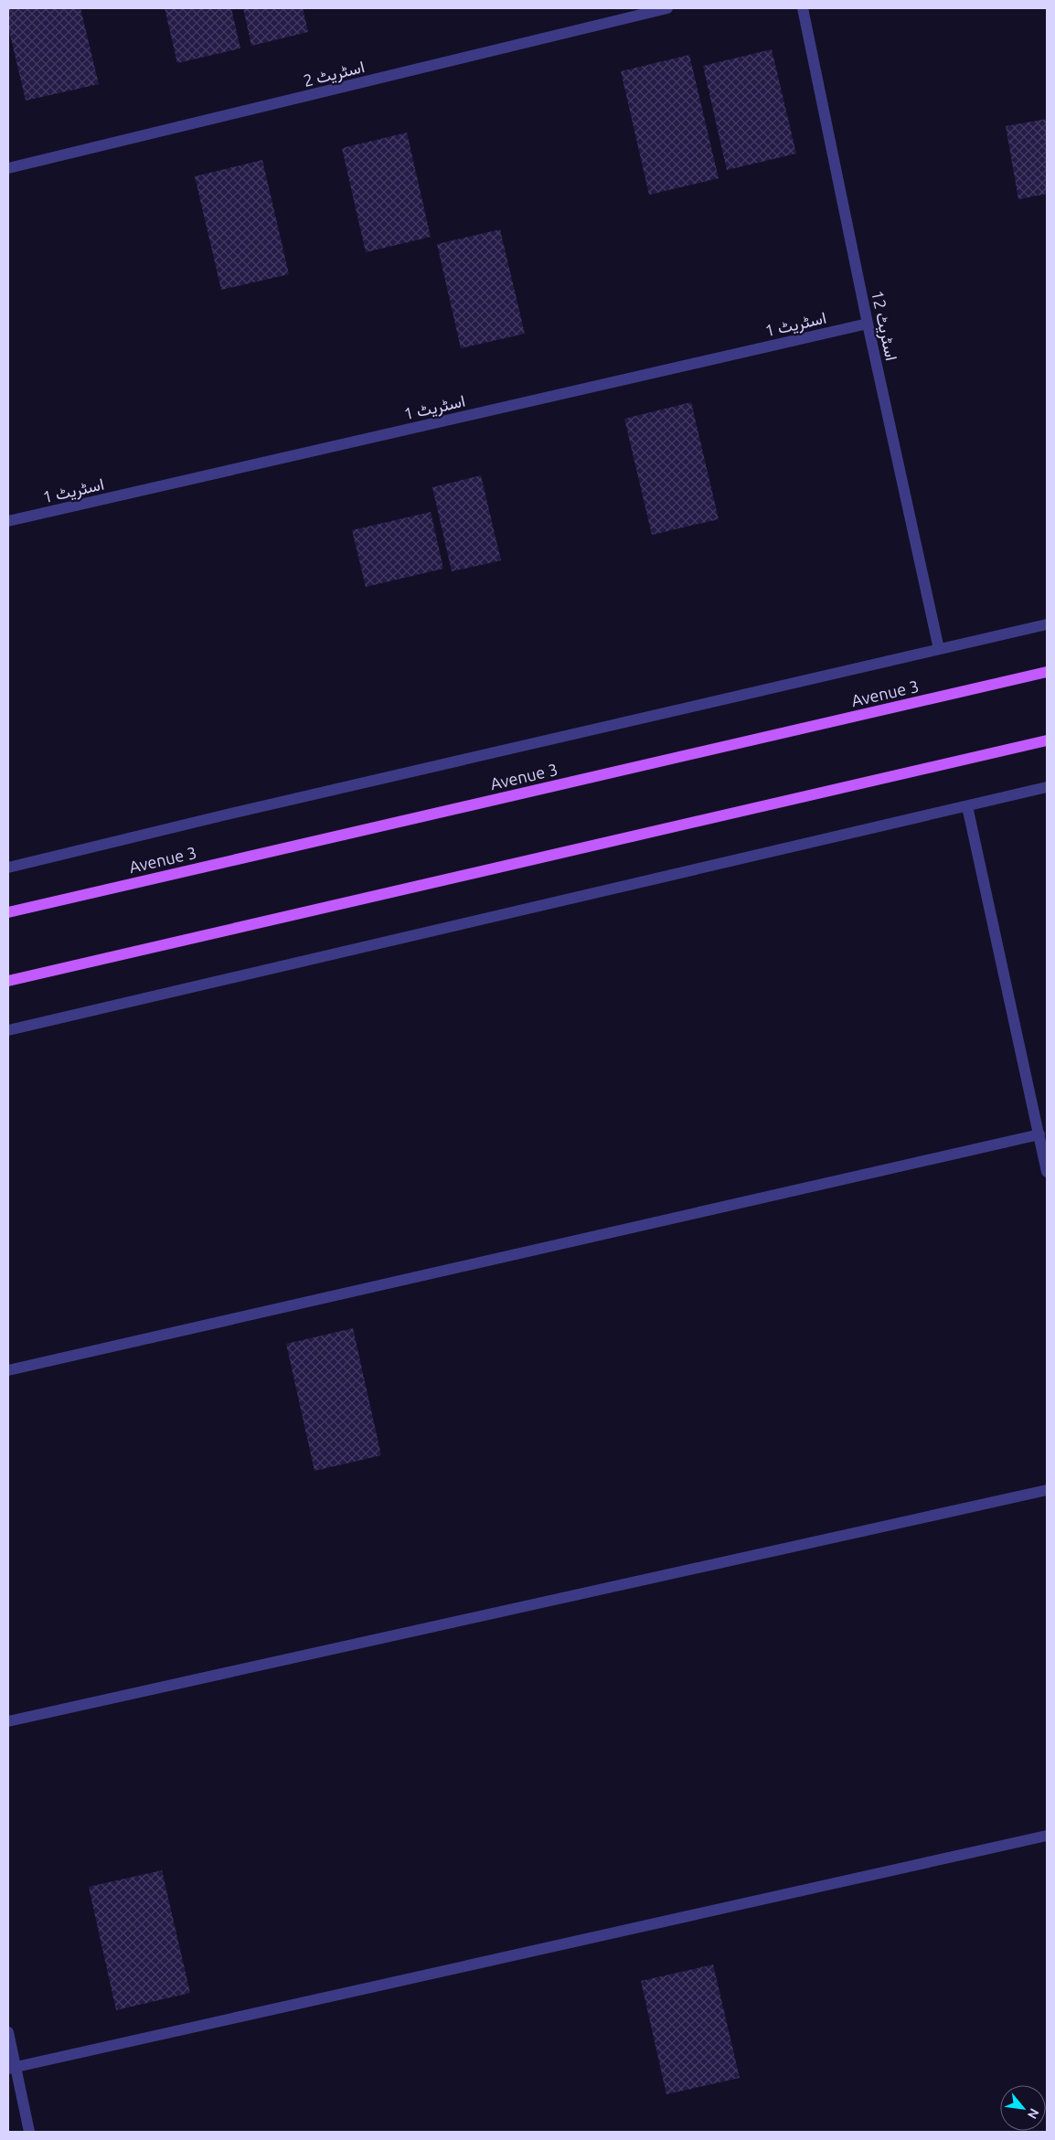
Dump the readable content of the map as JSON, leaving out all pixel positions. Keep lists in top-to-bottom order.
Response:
{
  "streets": {
    "main road": ["Avenue 3"],
    "street": ["اسٹریٹ 2", "اسٹریٹ 1", "اسٹریٹ 12"]
  },
  "crossings": [
    ["اسٹریٹ 1", "اسٹریٹ 12"]
  ],
  "north": "bottom right"
}
